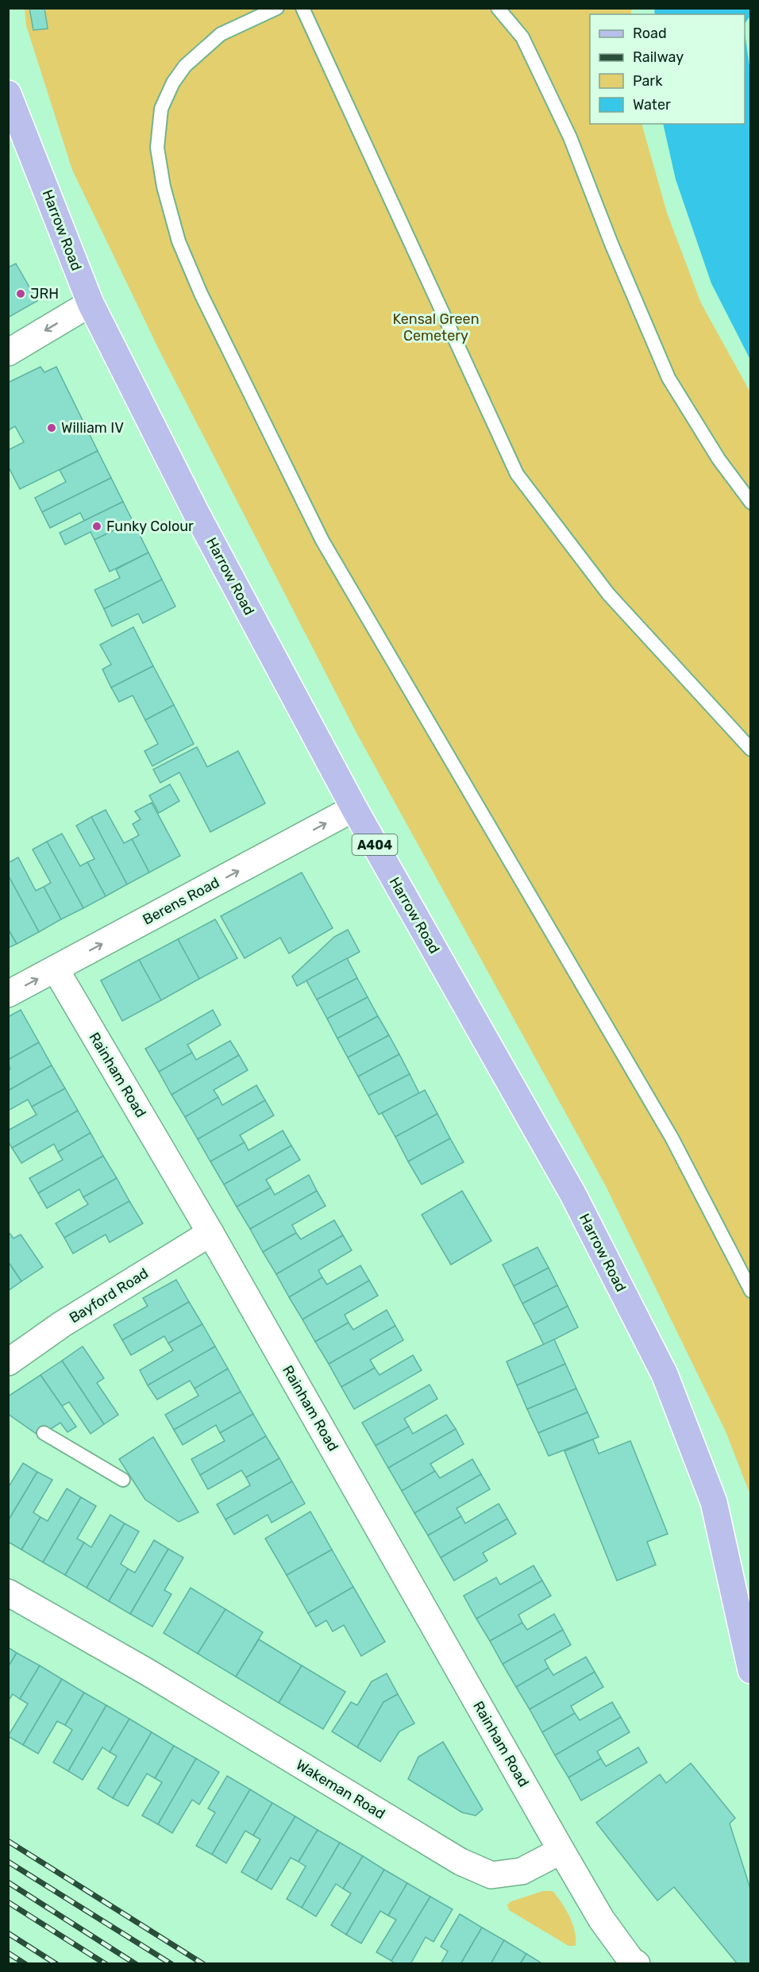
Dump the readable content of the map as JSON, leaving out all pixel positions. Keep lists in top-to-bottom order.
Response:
{
  "streets": {
    "main road": ["Harrow Road", "A404"],
    "street": [
      "Berens Road",
      "Rainham Road",
      "Bayford Road",
      "Wakeman Road"
    ]
  },
  "crossings": [
    ["Harrow Road", "Berens Road"],
    ["Berens Road", "Rainham Road"],
    ["Rainham Road", "Bayford Road"],
    ["Rainham Road", "Wakeman Road"]
  ],
  "one_way": ["Berens Road"],
  "parks": ["Kensal Green Cemetery"],
  "places": ["JRH", "William IV", "Funky Colour"],
  "legend": [
    "Road",
    "Railway",
    "Park",
    "Water"
  ]
}
